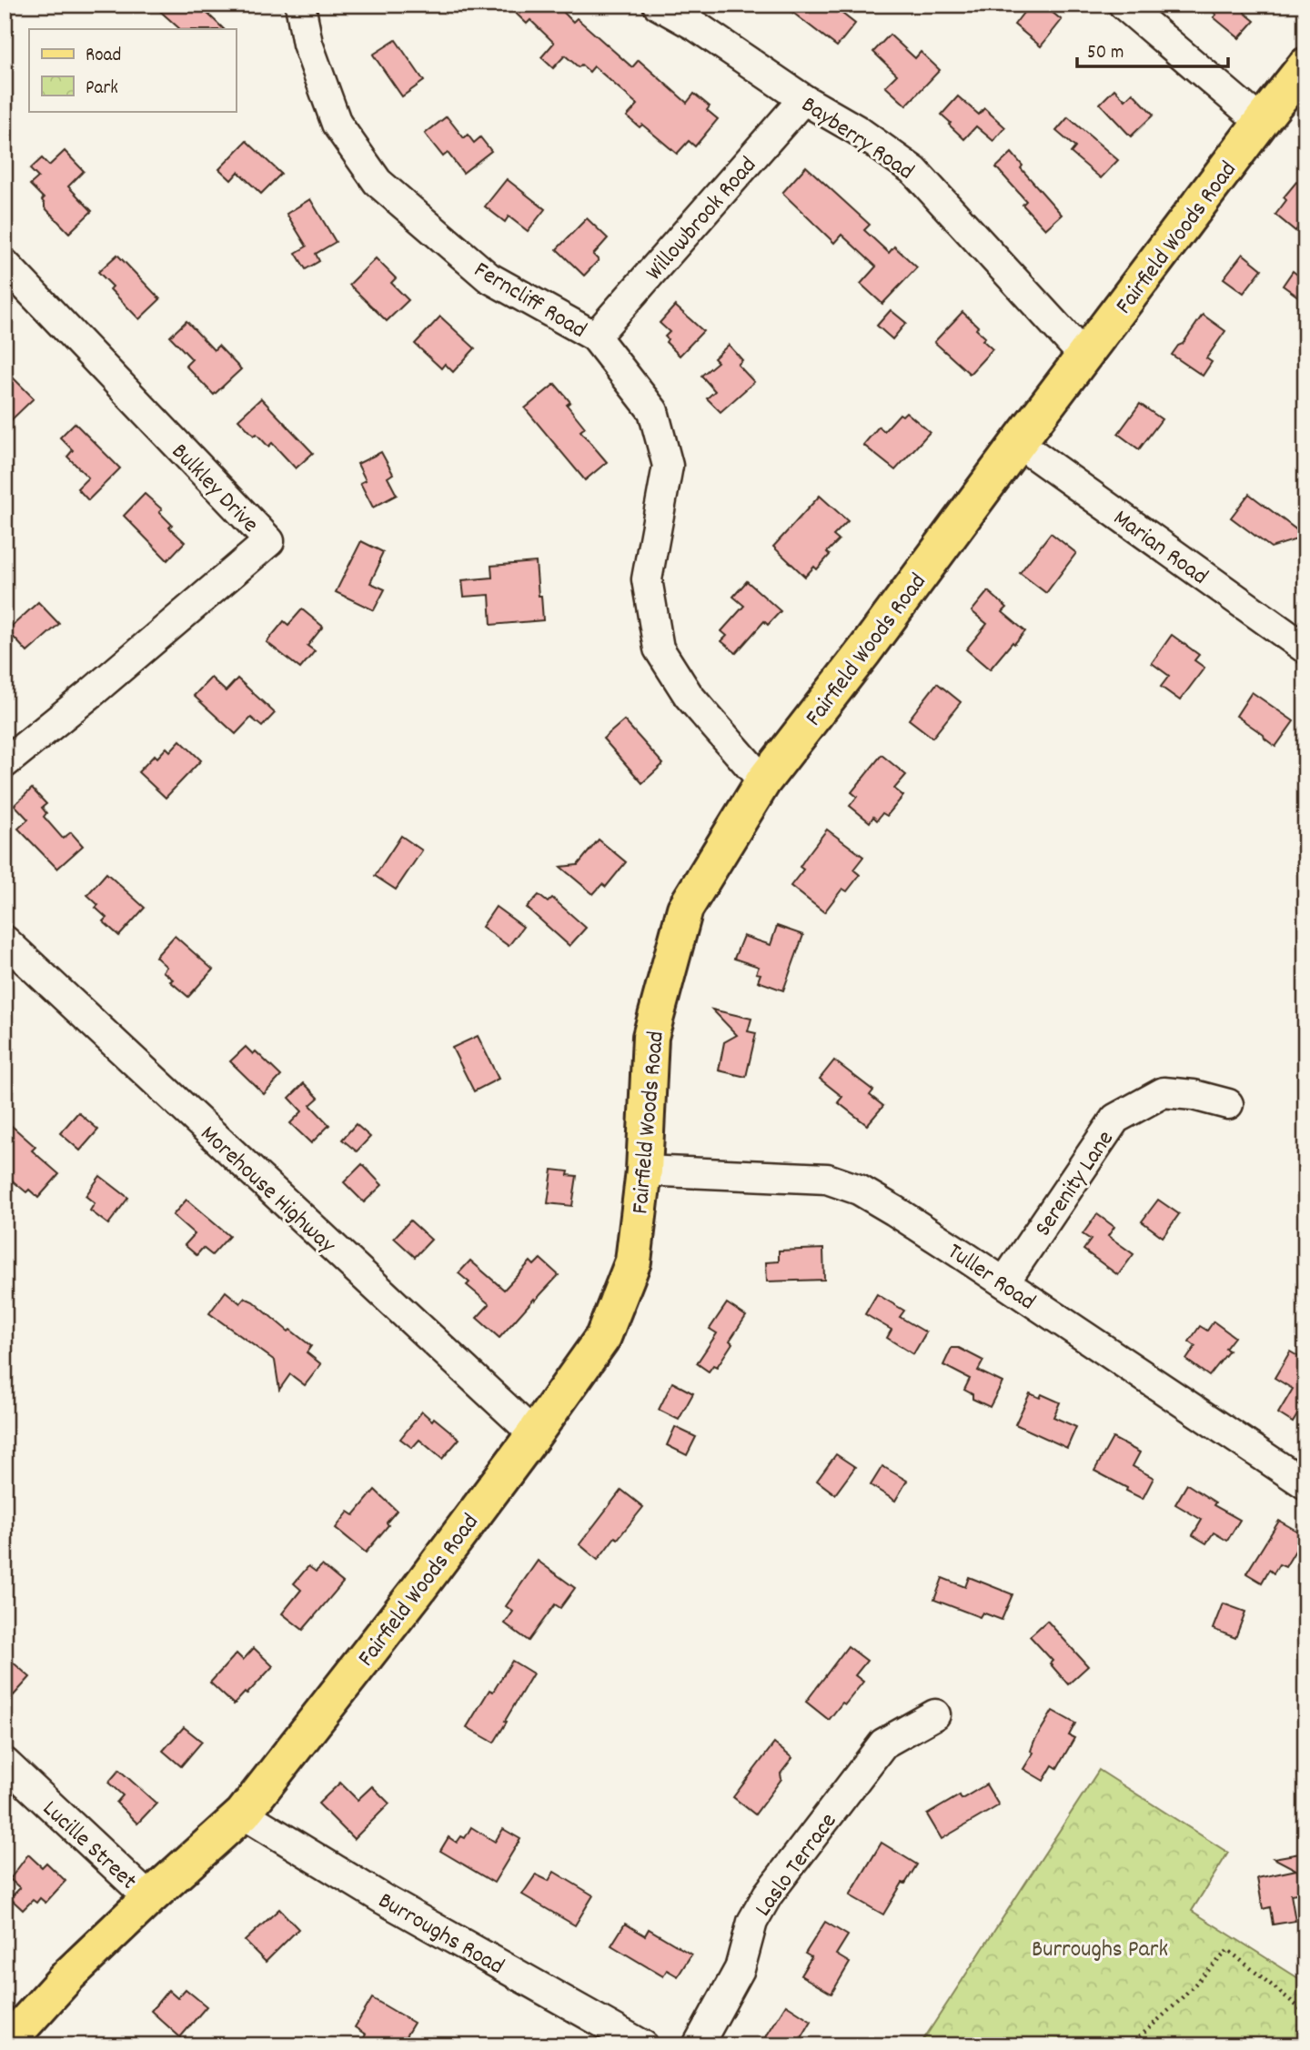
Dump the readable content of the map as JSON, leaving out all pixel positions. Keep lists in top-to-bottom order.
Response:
{
  "streets": {
    "main road": ["Fairfield Woods Road"],
    "street": [
      "Bayberry Road",
      "Willowbrook Road",
      "Ferncliff Road",
      "Bulkley Drive",
      "Marian Road",
      "Serenity Lane",
      "Morehouse Highway",
      "Tuller Road",
      "Lucille Street",
      "Laslo Terrace",
      "Burroughs Road"
    ]
  },
  "crossings": [
    ["Bayberry Road", "Willowbrook Road"],
    ["Bayberry Road", "Fairfield Woods Road"],
    ["Willowbrook Road", "Ferncliff Road"],
    ["Fairfield Woods Road", "Ferncliff Road"],
    ["Fairfield Woods Road", "Marian Road"],
    ["Fairfield Woods Road", "Morehouse Highway"],
    ["Fairfield Woods Road", "Tuller Road"],
    ["Fairfield Woods Road", "Lucille Street"],
    ["Fairfield Woods Road", "Burroughs Road"],
    ["Serenity Lane", "Tuller Road"]
  ],
  "parks": ["Burroughs Park"],
  "legend": ["Road", "Park"],
  "scale_bar": "50 m"
}
